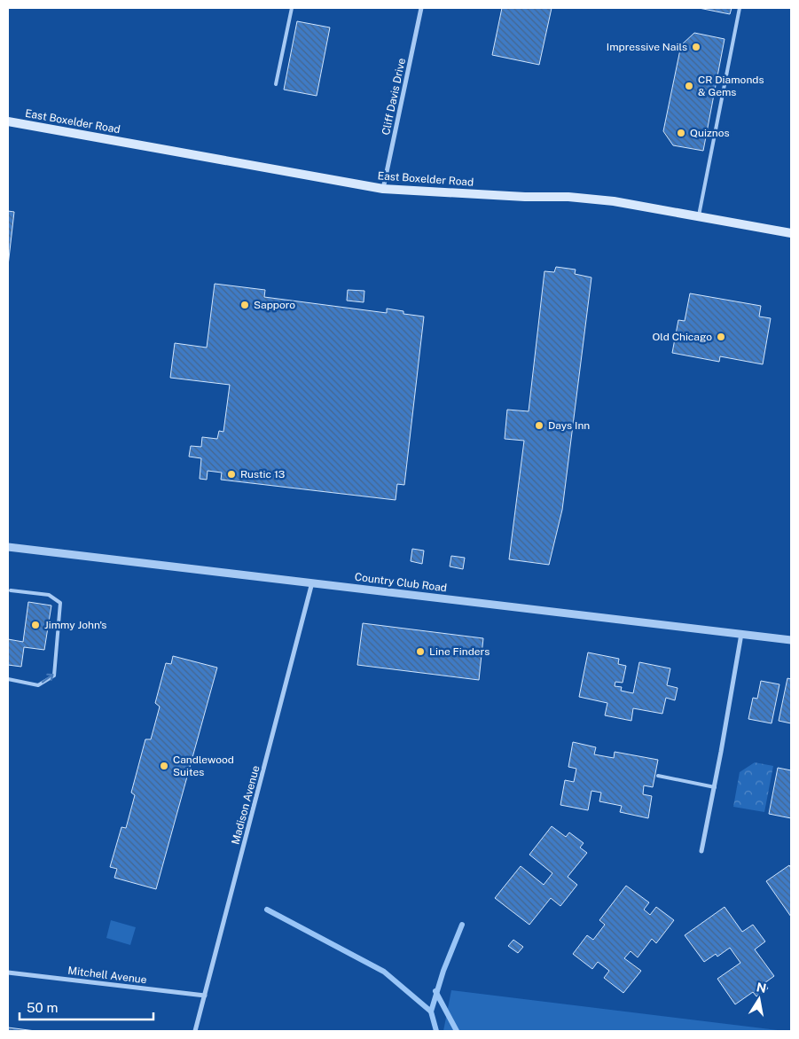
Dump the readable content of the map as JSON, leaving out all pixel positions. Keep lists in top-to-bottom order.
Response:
{
  "streets": {
    "main road": ["East Boxelder Road"],
    "street": [
      "Cliff Davis Drive",
      "Country Club Road",
      "Madison Avenue",
      "Mitchell Avenue"
    ]
  },
  "crossings": [
    ["Cliff Davis Drive", "East Boxelder Road"],
    ["Country Club Road", "Madison Avenue"],
    ["Madison Avenue", "Mitchell Avenue"]
  ],
  "places": [
    "Impressive Nails",
    "CR Diamonds & Gems",
    "Quiznos",
    "Sapporo",
    "Old Chicago",
    "Days Inn",
    "Rustic 13",
    "Jimmy John's",
    "Line Finders",
    "Candlewood Suites"
  ],
  "scale_bar": "50 m",
  "north": "top"
}
